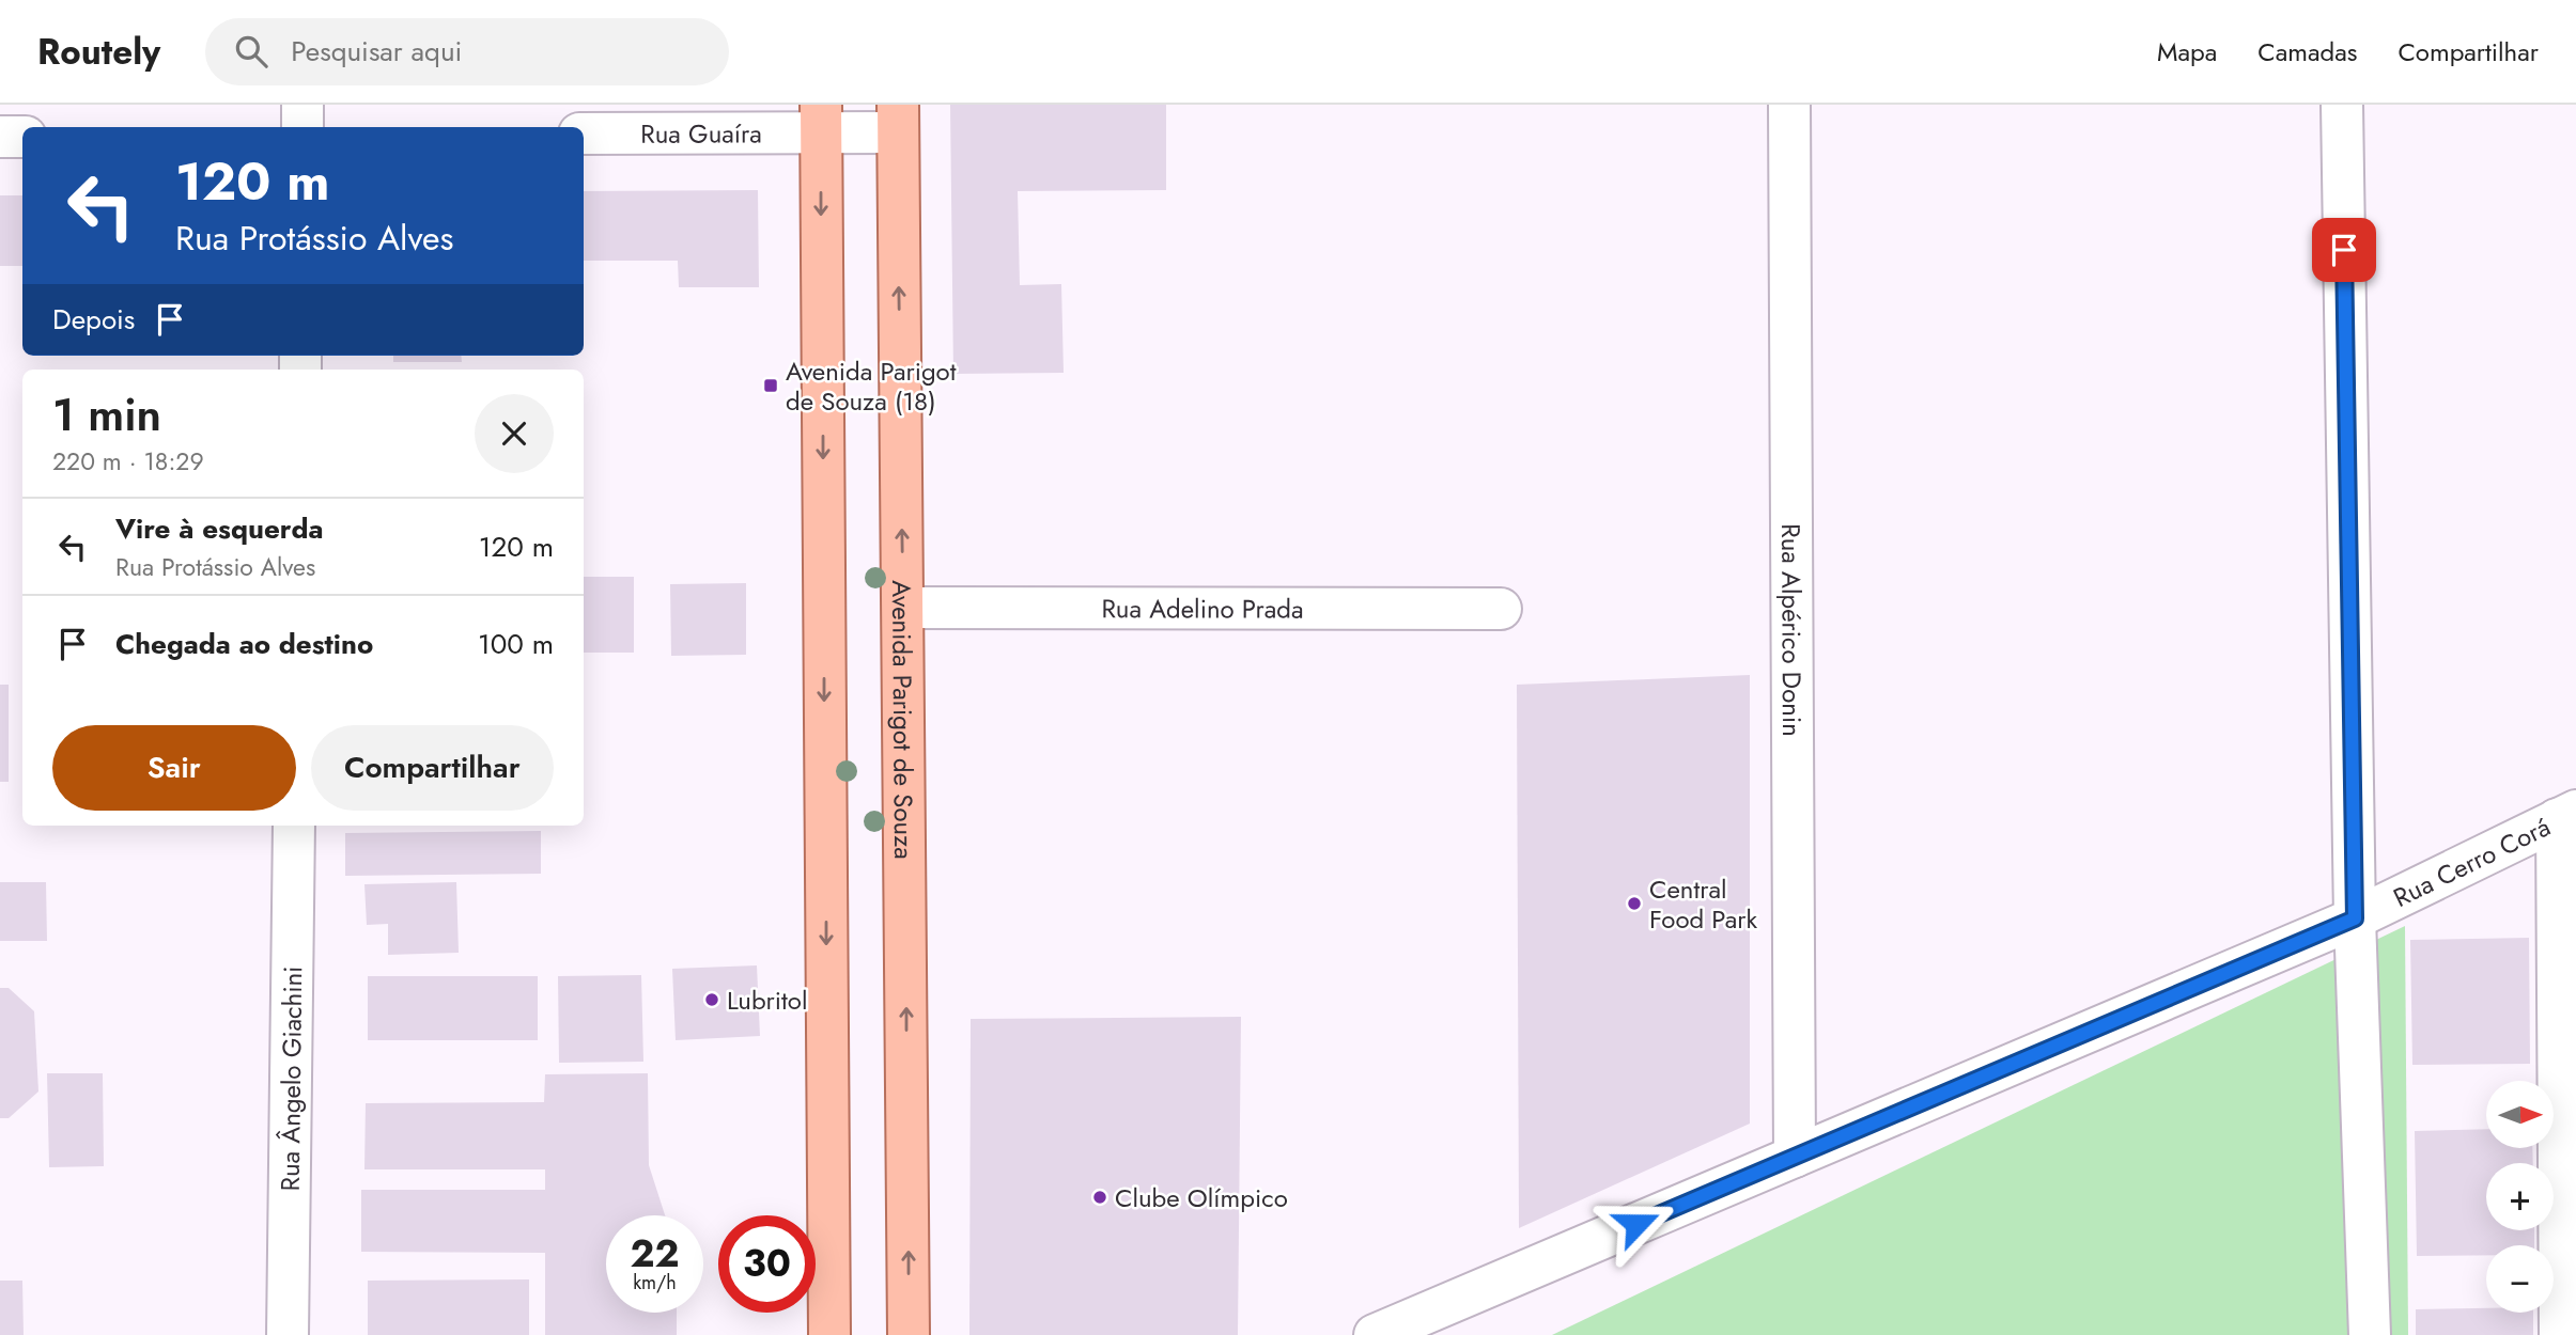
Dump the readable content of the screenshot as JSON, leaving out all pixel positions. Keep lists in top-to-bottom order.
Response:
{
  "streets": {
    "main road": ["Avenida Parigot de Souza"],
    "street": [
      "Rua Guaíra",
      "Rua Adelino Prada",
      "Rua Alpérico Donin",
      "Rua Cerro Corá",
      "Rua Ângelo Giachini"
    ]
  },
  "crossings": [
    ["Rua Guaíra", "Avenida Parigot de Souza"],
    ["Rua Adelino Prada", "Avenida Parigot de Souza"],
    ["Rua Alpérico Donin", "Rua Cerro Corá"]
  ],
  "places": {
    "transit": ["Avenida Parigot de Souza (18)"],
    "other": ["Central Food Park", "Lubritol", "Clube Olímpico"]
  },
  "north": "right",
  "page": {
    "header": "Routely",
    "search": "Pesquisar aqui",
    "nav": ["Mapa", "Camadas", "Compartilhar"],
    "turn": ["120 m", "Rua Protássio Alves"],
    "then": "Depois",
    "heading": ["1 min", "220 m · 18:29"],
    "list": [
      {
        "name": "Vire à esquerda",
        "note": "Rua Protássio Alves",
        "value": "120 m"
      },
      {
        "name": "Chegada ao destino",
        "value": "100 m"
      }
    ],
    "buttons": ["Sair", "Compartilhar"],
    "map_buttons": ["+", "−"],
    "speed": "22 km/h",
    "limit": "30"
  }
}
